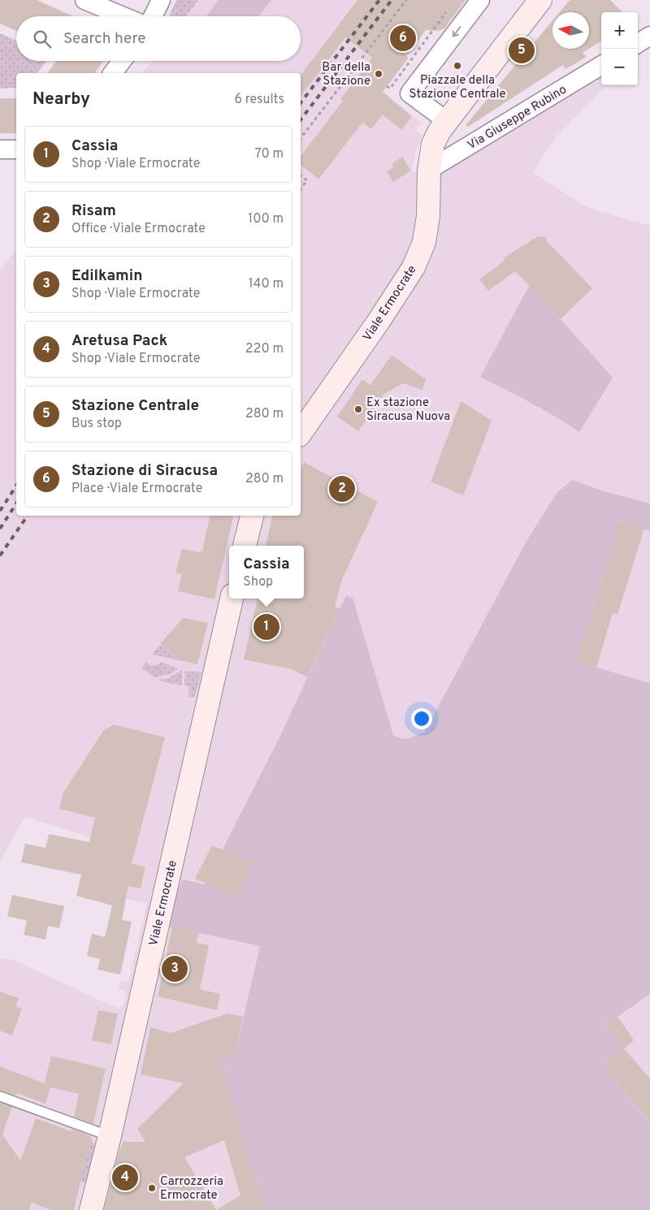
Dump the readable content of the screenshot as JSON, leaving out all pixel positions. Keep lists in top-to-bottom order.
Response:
{
  "streets": {
    "main road": ["Viale Ermocrate"],
    "street": ["Via Giuseppe Rubino"]
  },
  "crossings": [
    ["Via Giuseppe Rubino", "Viale Ermocrate"]
  ],
  "places": [
    "Piazzale della Stazione Centrale",
    "Bar della Stazione",
    "Ex stazione Siracusa Nuova",
    "Carrozzeria Ermocrate"
  ],
  "north": "left",
  "page": {
    "map_buttons": ["+", "−"],
    "search": "Search here",
    "pins": [
      "6",
      "5",
      "2",
      "1",
      "3",
      "4"
    ],
    "heading": ["Nearby", "6 results"],
    "list": [
      {
        "mark": "1",
        "name": "Cassia",
        "note": "Shop · Viale Ermocrate",
        "value": "70 m"
      },
      {
        "mark": "2",
        "name": "Risam",
        "note": "Office · Viale Ermocrate",
        "value": "100 m"
      },
      {
        "mark": "3",
        "name": "Edilkamin",
        "note": "Shop · Viale Ermocrate",
        "value": "140 m"
      },
      {
        "mark": "4",
        "name": "Aretusa Pack",
        "note": "Shop · Viale Ermocrate",
        "value": "220 m"
      },
      {
        "mark": "5",
        "name": "Stazione Centrale",
        "note": "Bus stop",
        "value": "280 m"
      },
      {
        "mark": "6",
        "name": "Stazione di Siracusa",
        "note": "Place · Viale Ermocrate",
        "value": "280 m"
      }
    ],
    "popup": ["Cassia", "Shop"]
  }
}
